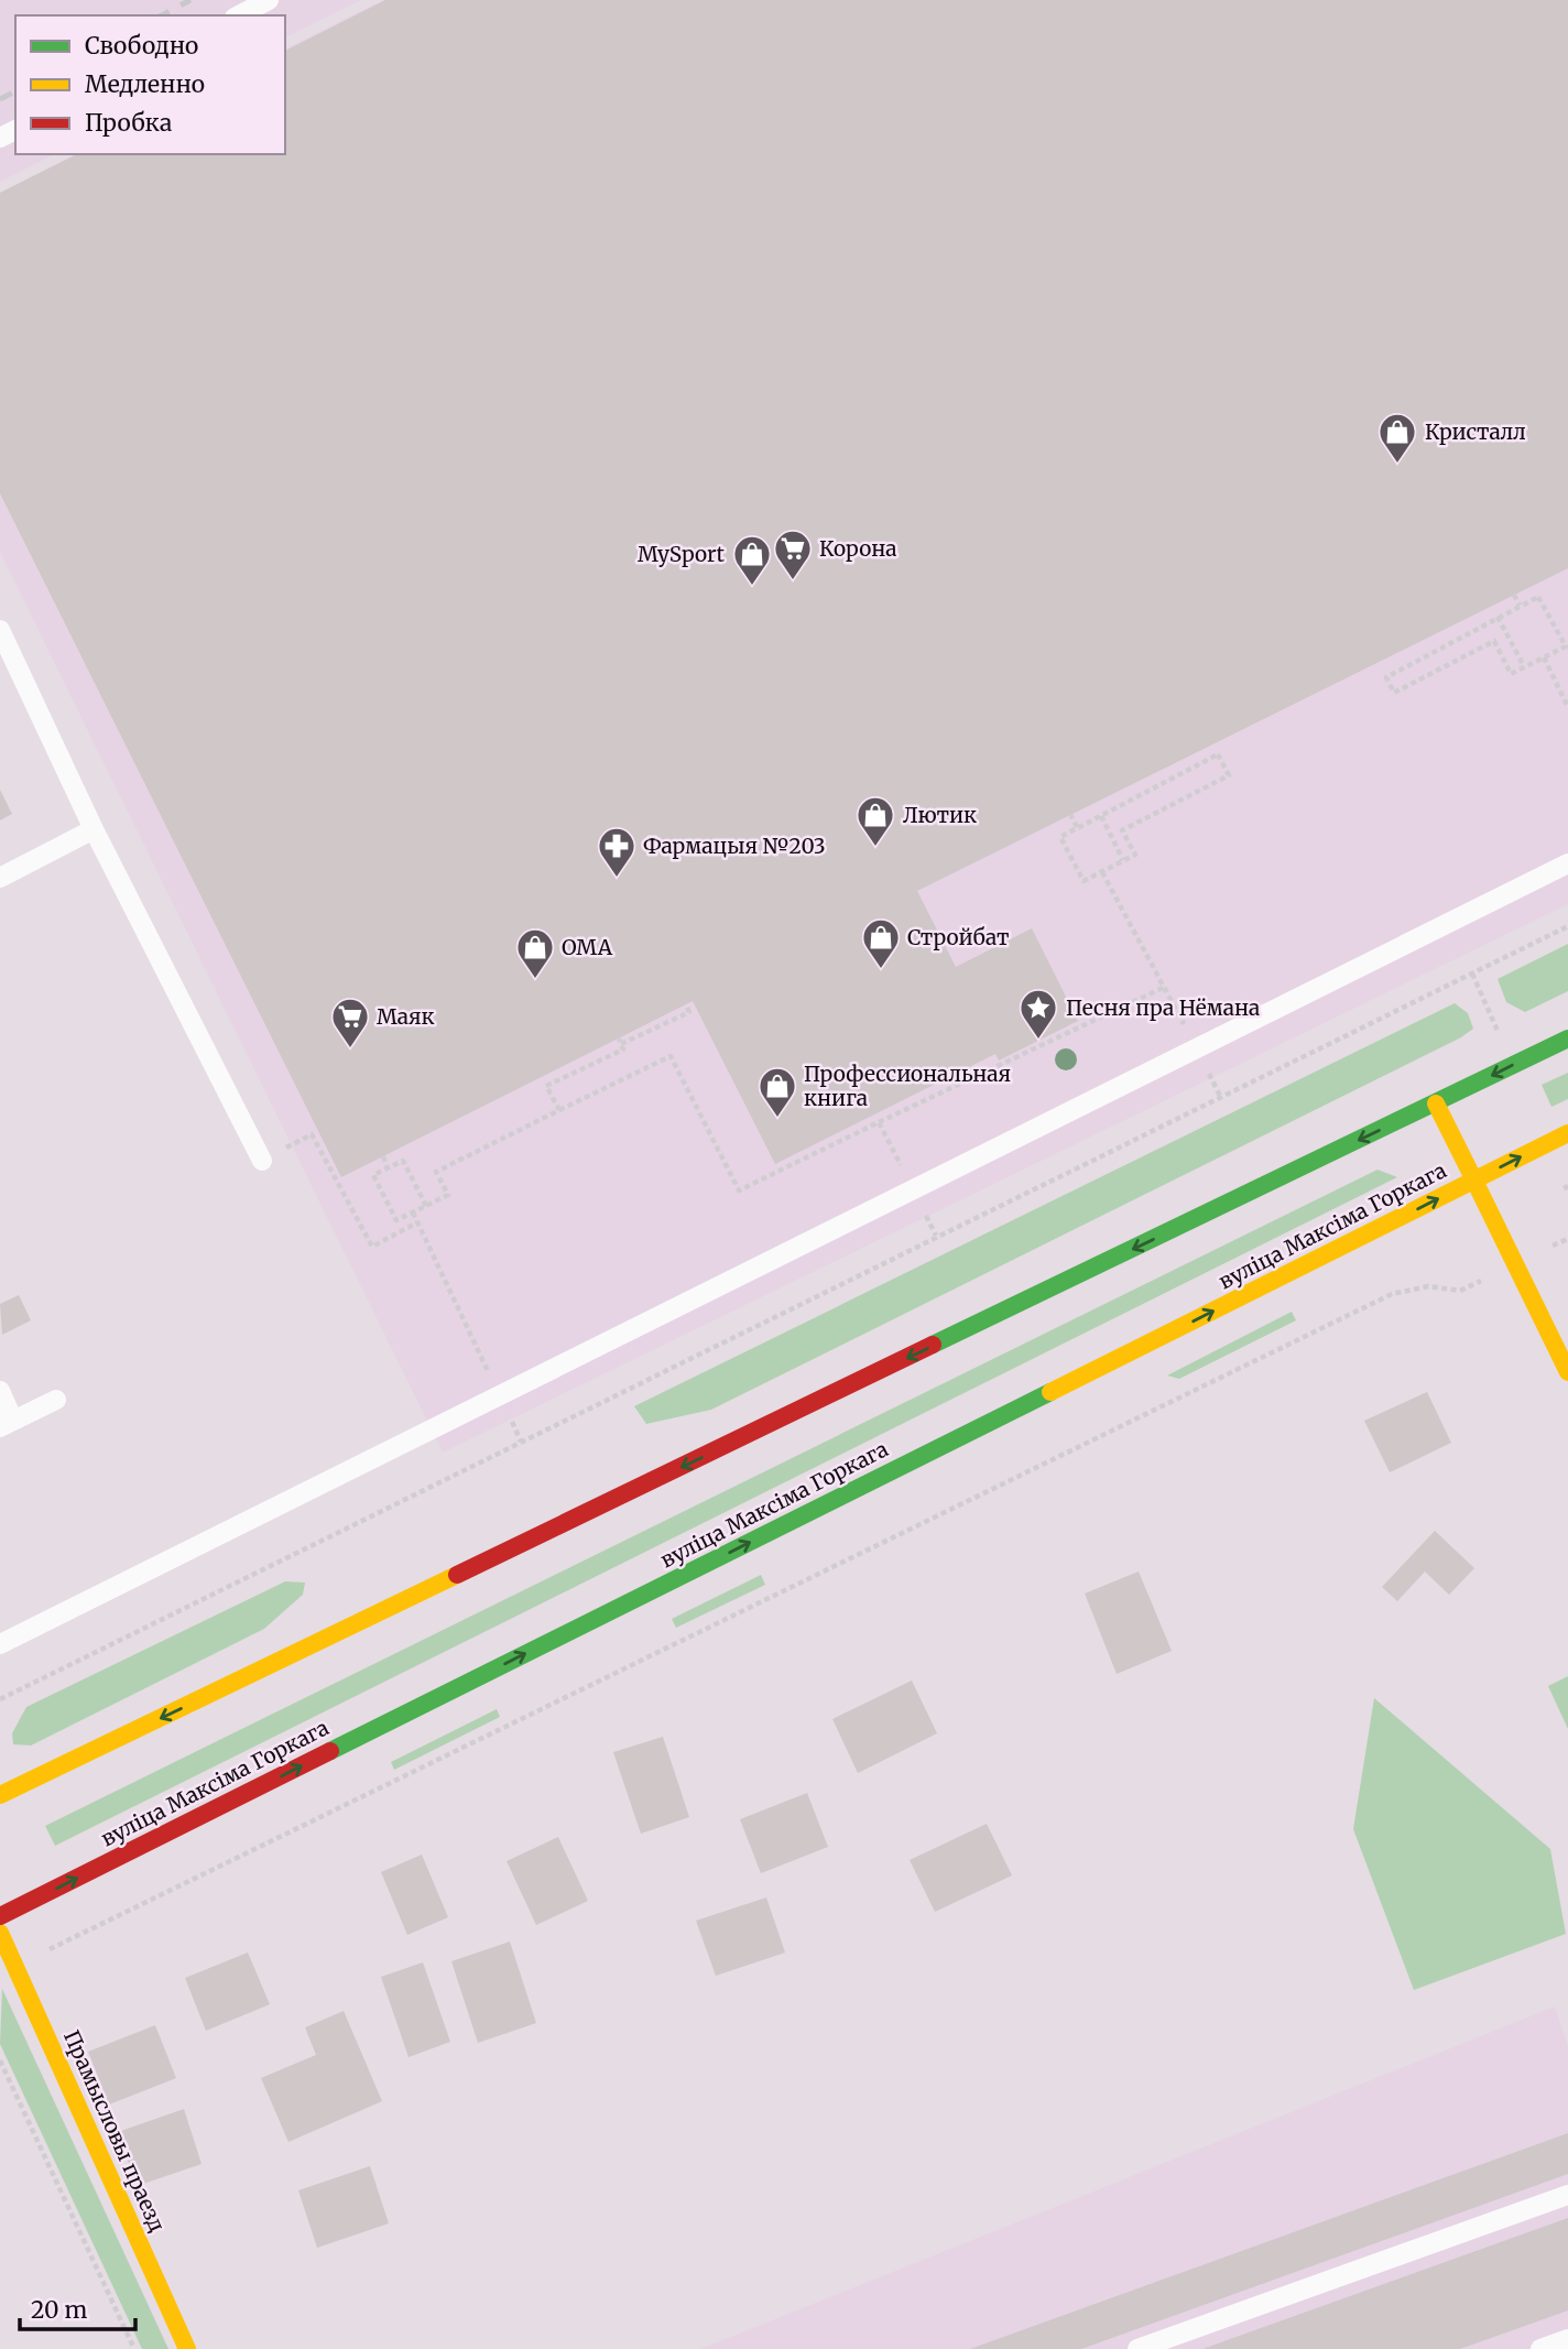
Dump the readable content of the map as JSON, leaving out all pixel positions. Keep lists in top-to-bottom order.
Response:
{
  "streets": {
    "main road": ["вуліца Максіма Горкага", "Прамысловы праезд"]
  },
  "places": {
    "shop": [
      "Кристалл",
      "MySport",
      "Лютик",
      "Стройбат",
      "ОМА",
      "Профессиональная книга"
    ],
    "supermarket": ["Корона", "Маяк"],
    "pharmacy": ["Фармацыя №203"],
    "place": ["Песня пра Нёмана"]
  },
  "legend": ["Свободно", "Медленно", "Пробка"],
  "scale_bar": "20 m"
}
